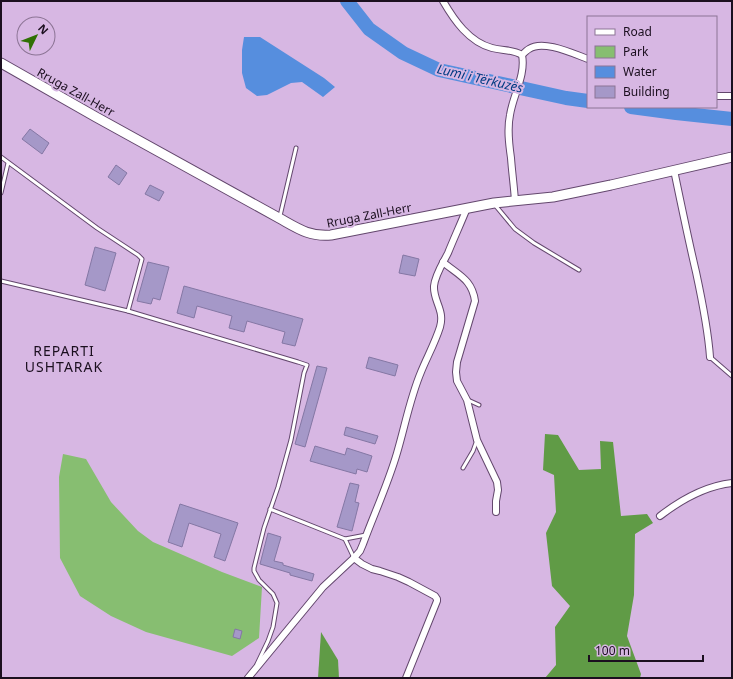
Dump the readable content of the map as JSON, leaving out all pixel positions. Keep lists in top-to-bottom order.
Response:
{
  "streets": {
    "main road": ["Rruga Zall-Herr"]
  },
  "districts": ["REPARTI USHTARAK"],
  "water": ["Lumi i Tërkuzës"],
  "legend": [
    "Road",
    "Park",
    "Water",
    "Building"
  ],
  "scale_bar": "100 m",
  "north": "top right"
}
